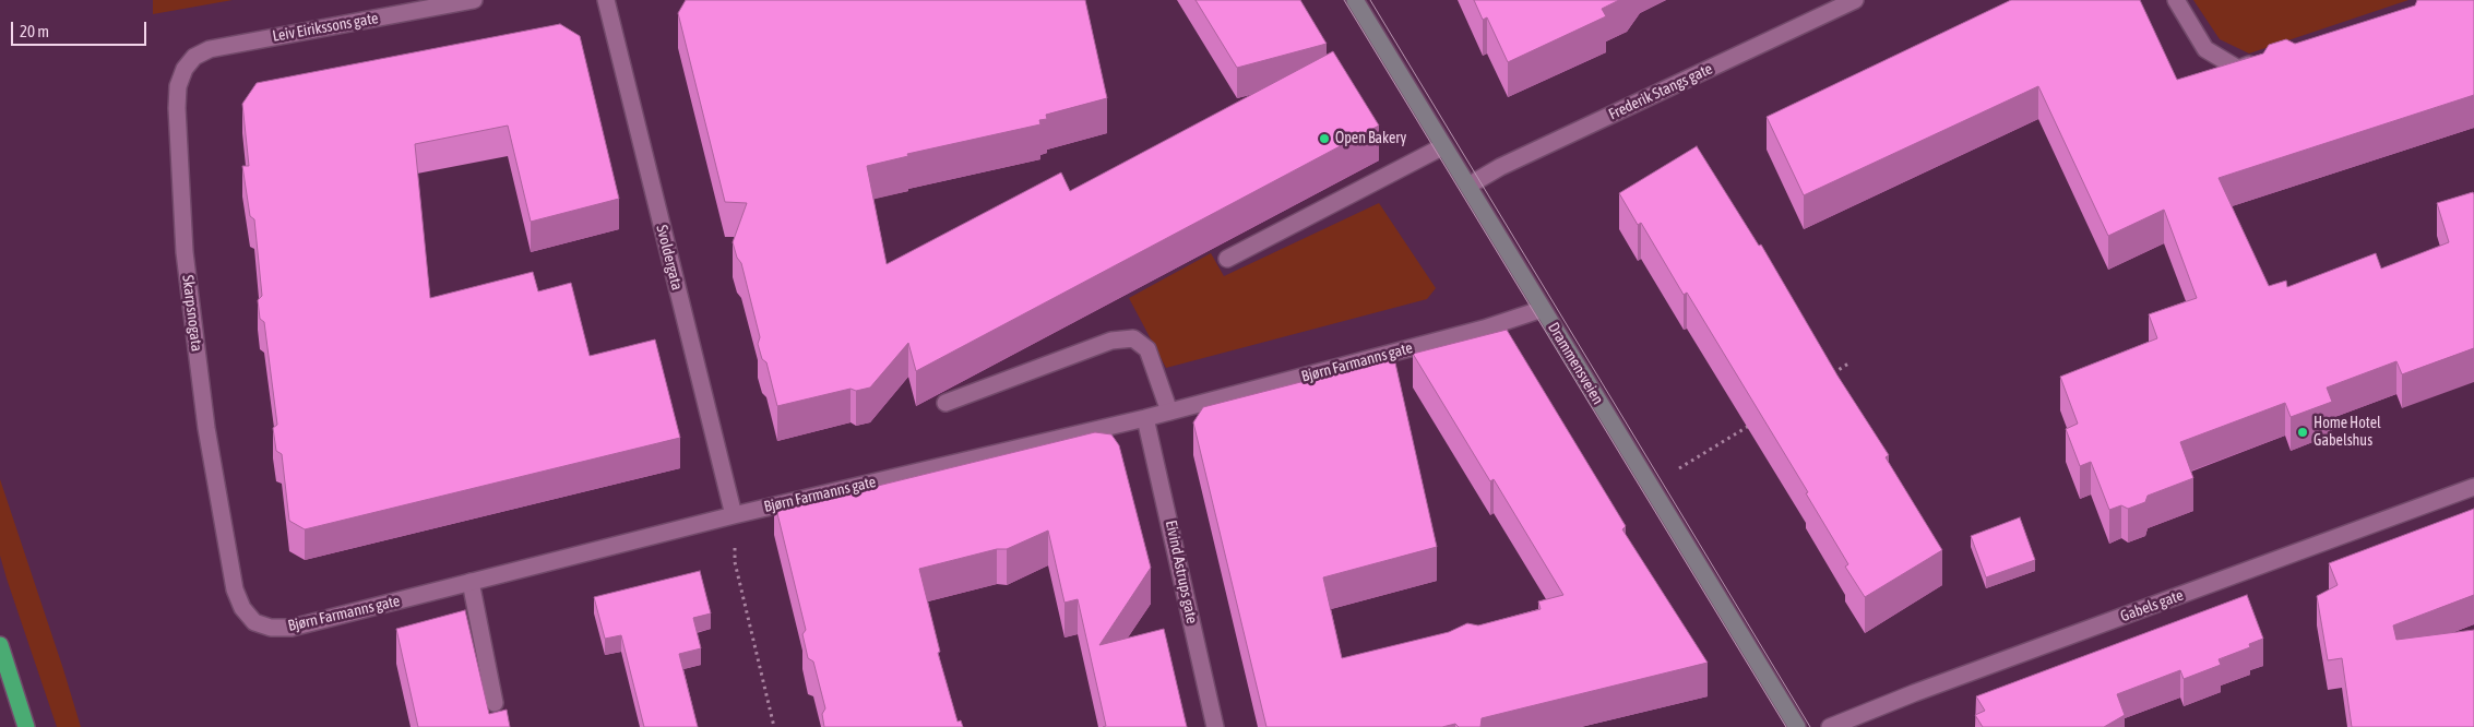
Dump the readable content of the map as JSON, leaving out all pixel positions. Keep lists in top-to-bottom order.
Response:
{
  "streets": {
    "street": [
      "Leiv Eirikssons gate",
      "Frederik Stangs gate",
      "Svoldergata",
      "Skarpsnogata",
      "Bjørn Farmanns gate",
      "Drammensveien",
      "Eivind Astrups gate",
      "Gabels gate"
    ]
  },
  "crossings": [
    ["Leiv Eirikssons gate", "Skarpsnogata"],
    ["Frederik Stangs gate", "Drammensveien"],
    ["Svoldergata", "Bjørn Farmanns gate"],
    ["Skarpsnogata", "Bjørn Farmanns gate"],
    ["Bjørn Farmanns gate", "Drammensveien"],
    ["Bjørn Farmanns gate", "Eivind Astrups gate"]
  ],
  "places": ["Open Bakery", "Home Hotel Gabelshus"],
  "scale_bar": "20 m"
}
